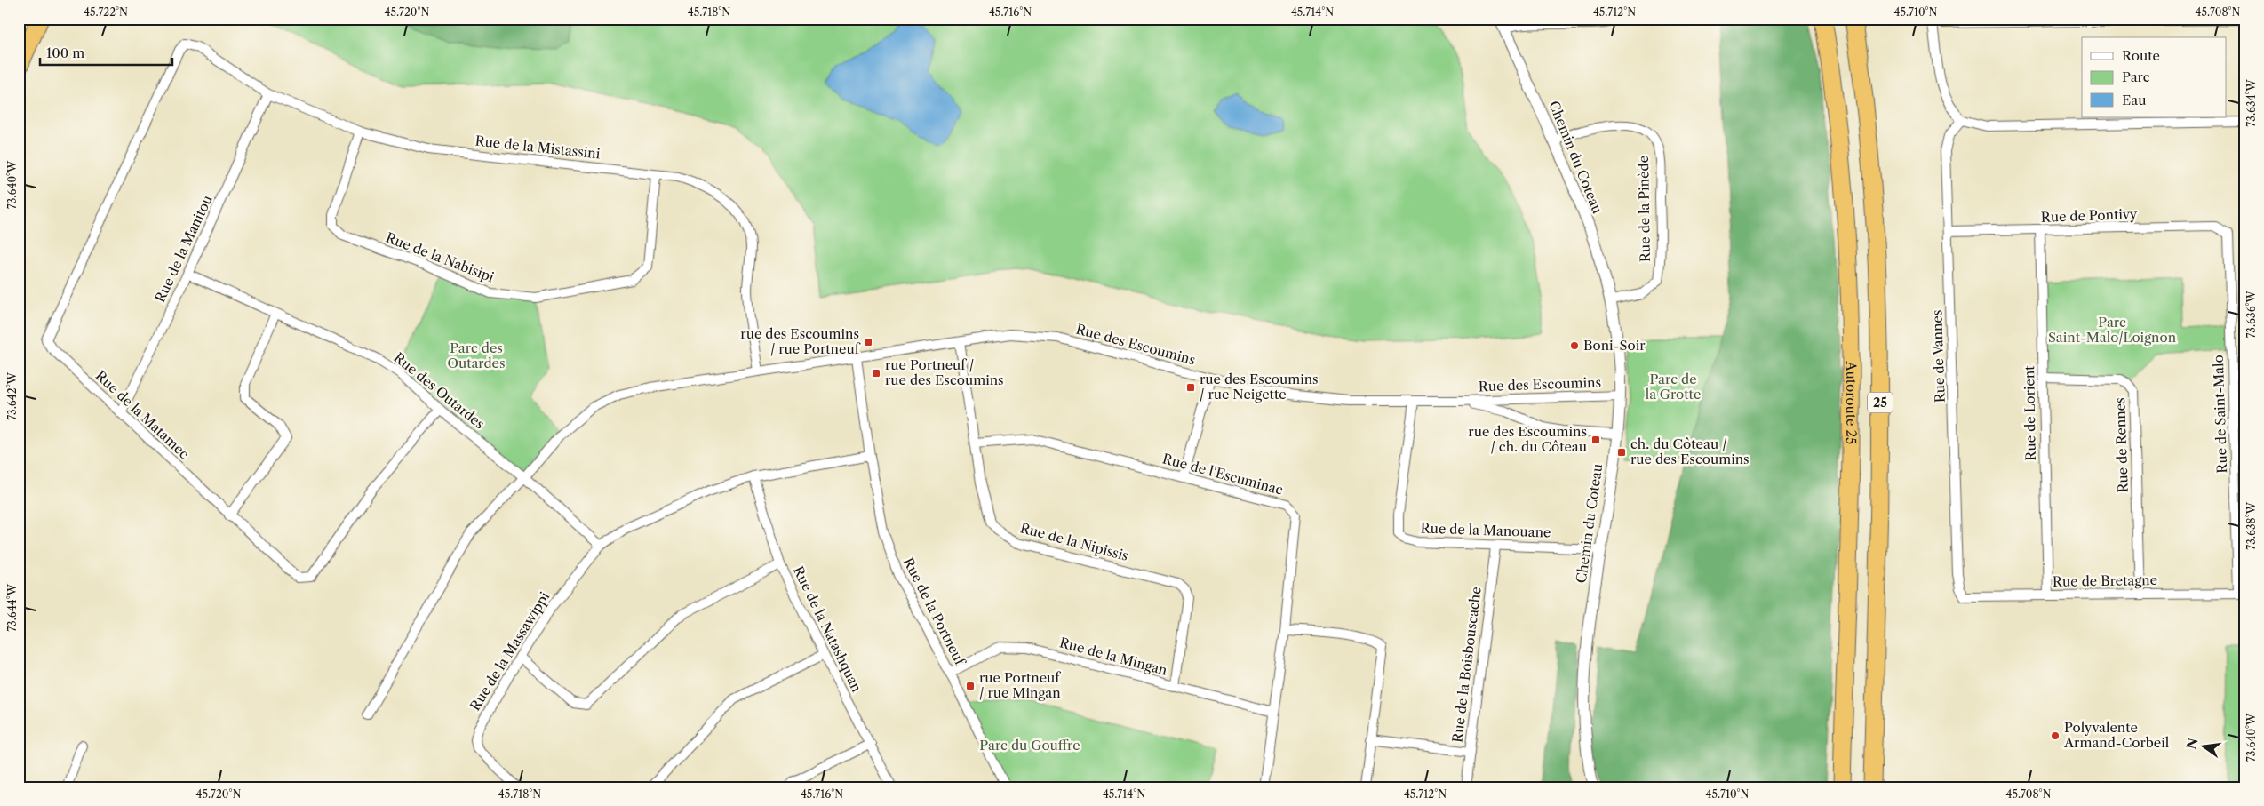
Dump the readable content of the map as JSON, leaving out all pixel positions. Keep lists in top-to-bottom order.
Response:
{
  "streets": {
    "highway": ["Autoroute 25", "25"],
    "street": [
      "Rue de la Mistassini",
      "Chemin du Coteau",
      "Rue de la Pinède",
      "Rue de Pontivy",
      "Rue de la Manitou",
      "Rue de la Nabisipi",
      "Rue des Escoumins",
      "Rue de Vannes",
      "Rue des Outardes",
      "Rue de Lorient",
      "Rue de Saint-Malo",
      "Rue de la Matamec",
      "Rue de Rennes",
      "Rue de l'Escuminac",
      "Rue de la Manouane",
      "Rue de la Nipissis",
      "Rue de Bretagne",
      "Rue de la Portneuf",
      "Rue de la Natashquan",
      "Rue de la Massawippi",
      "Rue de la Mingan",
      "Rue de la Boisbouscache"
    ]
  },
  "crossings": [
    ["Rue de la Mistassini", "Rue de la Manitou"],
    ["Rue de la Mistassini", "Rue de la Nabisipi"],
    ["Rue de la Mistassini", "Rue des Escoumins"],
    ["Rue de la Mistassini", "Rue de la Matamec"],
    ["Chemin du Coteau", "Rue de la Pinède"],
    ["Chemin du Coteau", "Rue des Escoumins"],
    ["Chemin du Coteau", "Rue de la Manouane"],
    ["Rue de Pontivy", "Rue de Vannes"],
    ["Rue de Pontivy", "Rue de Lorient"],
    ["Rue de Pontivy", "Rue de Saint-Malo"],
    ["Rue de la Manitou", "Rue des Outardes"],
    ["Rue de la Manitou", "Rue de la Matamec"],
    ["Rue des Escoumins", "Rue des Outardes"],
    ["Rue des Escoumins", "Rue de la Manouane"],
    ["Rue des Escoumins", "Rue de la Nipissis"],
    ["Rue des Escoumins", "Rue de la Portneuf"],
    ["Rue de Vannes", "Rue de Bretagne"],
    ["Rue des Outardes", "Rue de la Matamec"],
    ["Rue des Outardes", "Rue de la Massawippi"],
    ["Rue de Lorient", "Rue de Rennes"],
    ["Rue de Lorient", "Rue de Bretagne"],
    ["Rue de Saint-Malo", "Rue de Bretagne"],
    ["Rue de Rennes", "Rue de Bretagne"],
    ["Rue de l'Escuminac", "Rue de la Nipissis"],
    ["Rue de l'Escuminac", "Rue de la Mingan"],
    ["Rue de la Manouane", "Rue de la Boisbouscache"],
    ["Rue de la Nipissis", "Rue de la Mingan"],
    ["Rue de la Portneuf", "Rue de la Massawippi"],
    ["Rue de la Portneuf", "Rue de la Mingan"],
    ["Rue de la Natashquan", "Rue de la Massawippi"]
  ],
  "parks": [
    "Parc Saint-Malo/Loignon",
    "Parc des Outardes",
    "Parc de la Grotte",
    "Parc du Gouffre"
  ],
  "places": {
    "transit": [
      "rue des Escoumins / rue Portneuf",
      "rue Portneuf / rue des Escoumins",
      "rue des Escoumins / rue Neigette",
      "rue des Escoumins / ch. du Côteau",
      "ch. du Côteau / rue des Escoumins",
      "rue Portneuf / rue Mingan"
    ],
    "other": ["Boni-Soir", "Polyvalente Armand-Corbeil"]
  },
  "legend": ["Route", "Parc", "Eau"],
  "scale_bar": "100 m",
  "north": "left",
  "coordinates": [
    "45.722°N",
    "45.720°N",
    "45.718°N",
    "45.716°N",
    "45.714°N",
    "45.712°N",
    "45.710°N",
    "45.708°N",
    "73.634°W",
    "73.640°W",
    "73.636°W",
    "73.642°W",
    "73.638°W",
    "73.644°W"
  ]
}
